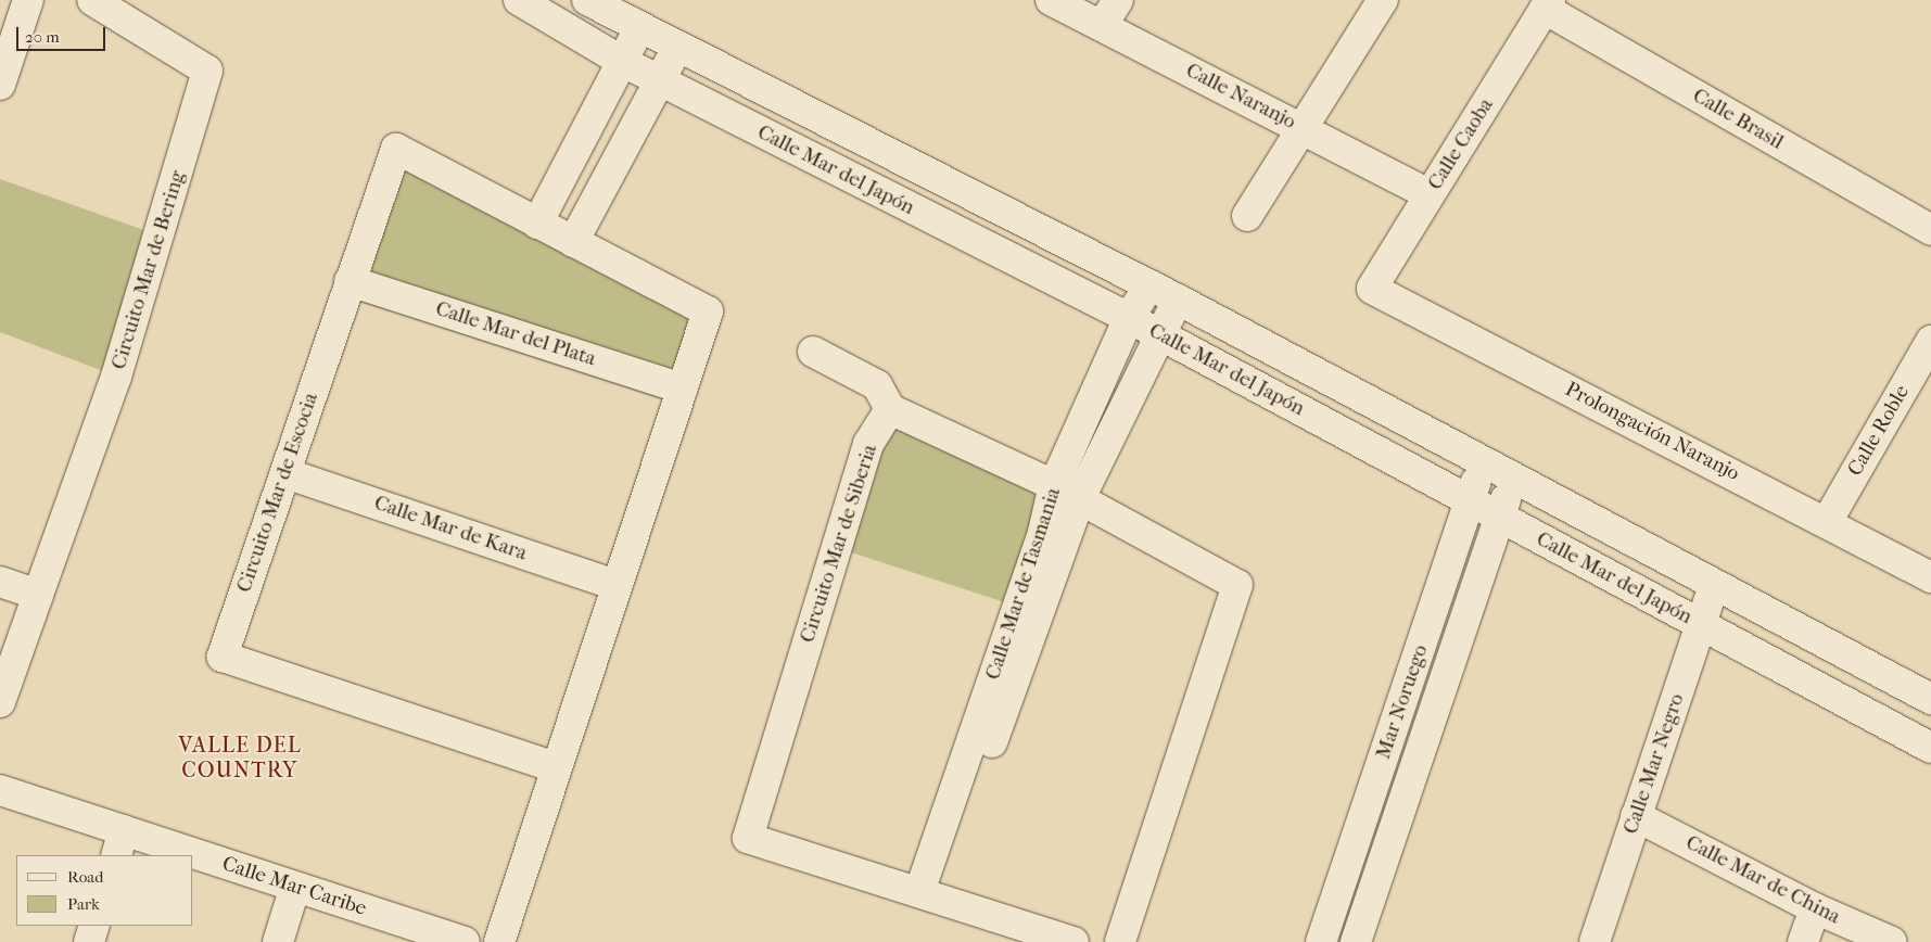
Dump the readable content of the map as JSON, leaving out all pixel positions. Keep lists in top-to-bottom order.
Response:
{
  "streets": {
    "street": [
      "Calle Naranjo",
      "Calle Brasil",
      "Calle Caoba",
      "Calle Mar del Japón",
      "Circuito Mar de Bering",
      "Calle Mar del Plata",
      "Calle Roble",
      "Prolongación Naranjo",
      "Circuito Mar de Escocia",
      "Calle Mar de Kara",
      "Circuito Mar de Siberia",
      "Calle Mar de Tasmania",
      "Mar Noruego",
      "Calle Mar Negro",
      "Calle Mar de China",
      "Calle Mar Caribe"
    ]
  },
  "crossings": [
    ["Calle Naranjo", "Calle Caoba"],
    ["Calle Brasil", "Calle Caoba"],
    ["Calle Caoba", "Prolongación Naranjo"],
    ["Calle Mar del Japón", "Calle Mar de Tasmania"],
    ["Calle Mar del Japón", "Mar Noruego"],
    ["Calle Mar del Japón", "Calle Mar Negro"],
    ["Calle Mar del Plata", "Circuito Mar de Escocia"],
    ["Calle Roble", "Prolongación Naranjo"],
    ["Circuito Mar de Escocia", "Calle Mar de Kara"],
    ["Circuito Mar de Siberia", "Calle Mar de Tasmania"],
    ["Calle Mar Negro", "Calle Mar de China"]
  ],
  "districts": ["VALLE DEL COUNTRY"],
  "legend": ["Road", "Park"],
  "scale_bar": "20 m"
}
